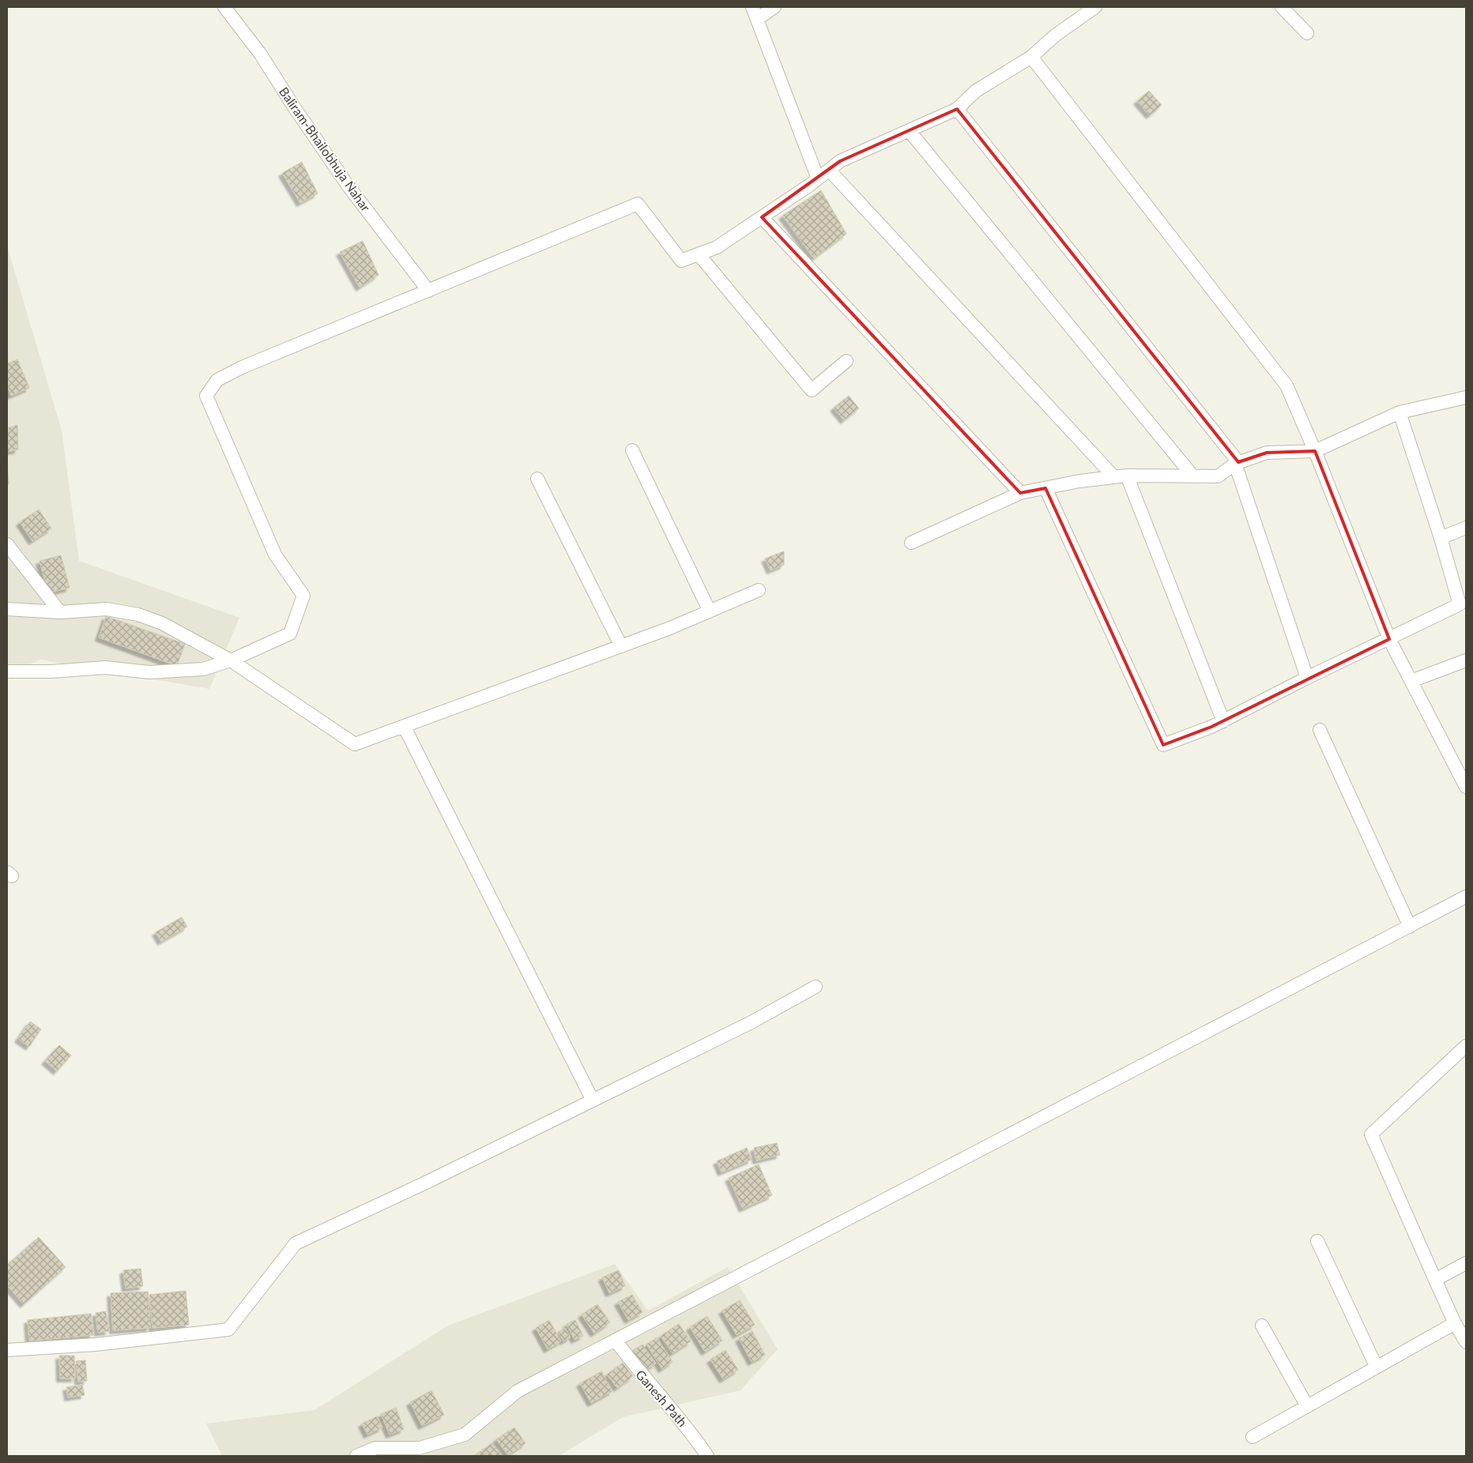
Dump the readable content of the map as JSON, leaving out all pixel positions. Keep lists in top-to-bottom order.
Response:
{
  "streets": {
    "street": ["Baliram-Bhailobhuja Nahar", "Ganesh Path"]
  }
}
